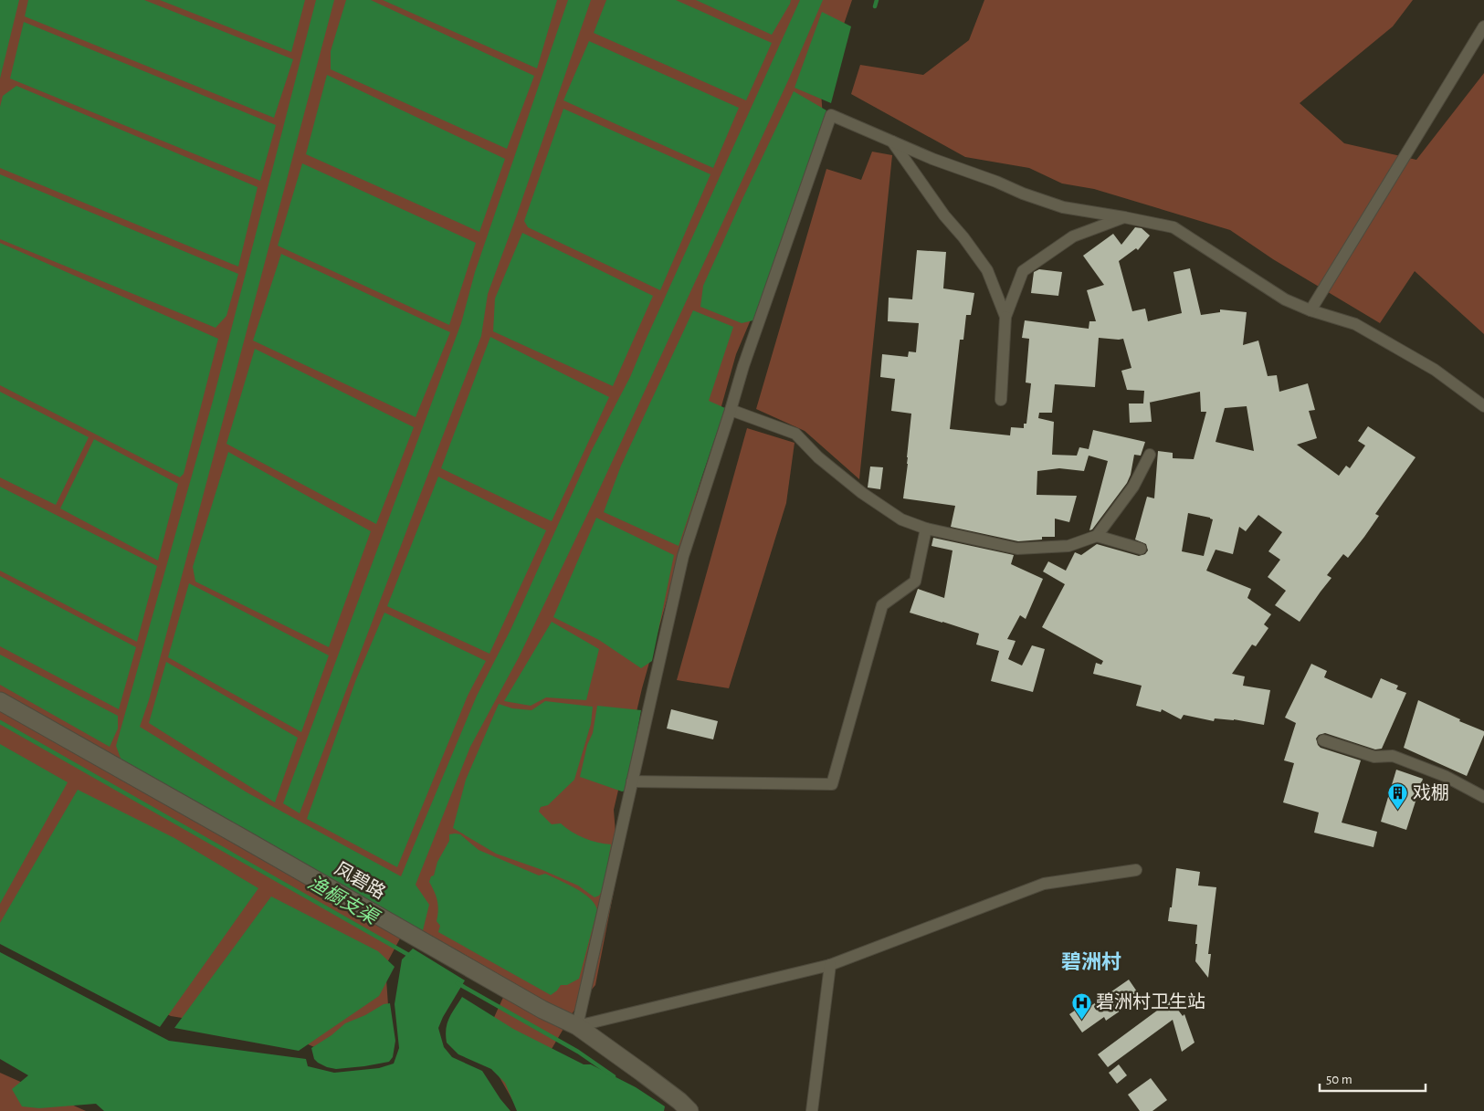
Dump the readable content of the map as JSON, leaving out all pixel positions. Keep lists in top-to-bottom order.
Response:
{
  "streets": {
    "main road": ["凤碧路"]
  },
  "districts": ["碧洲村"],
  "water": ["渔橱支渠"],
  "places": {
    "building": ["戏棚"],
    "hospital": ["碧洲村卫生站"]
  },
  "scale_bar": "50 m"
}
